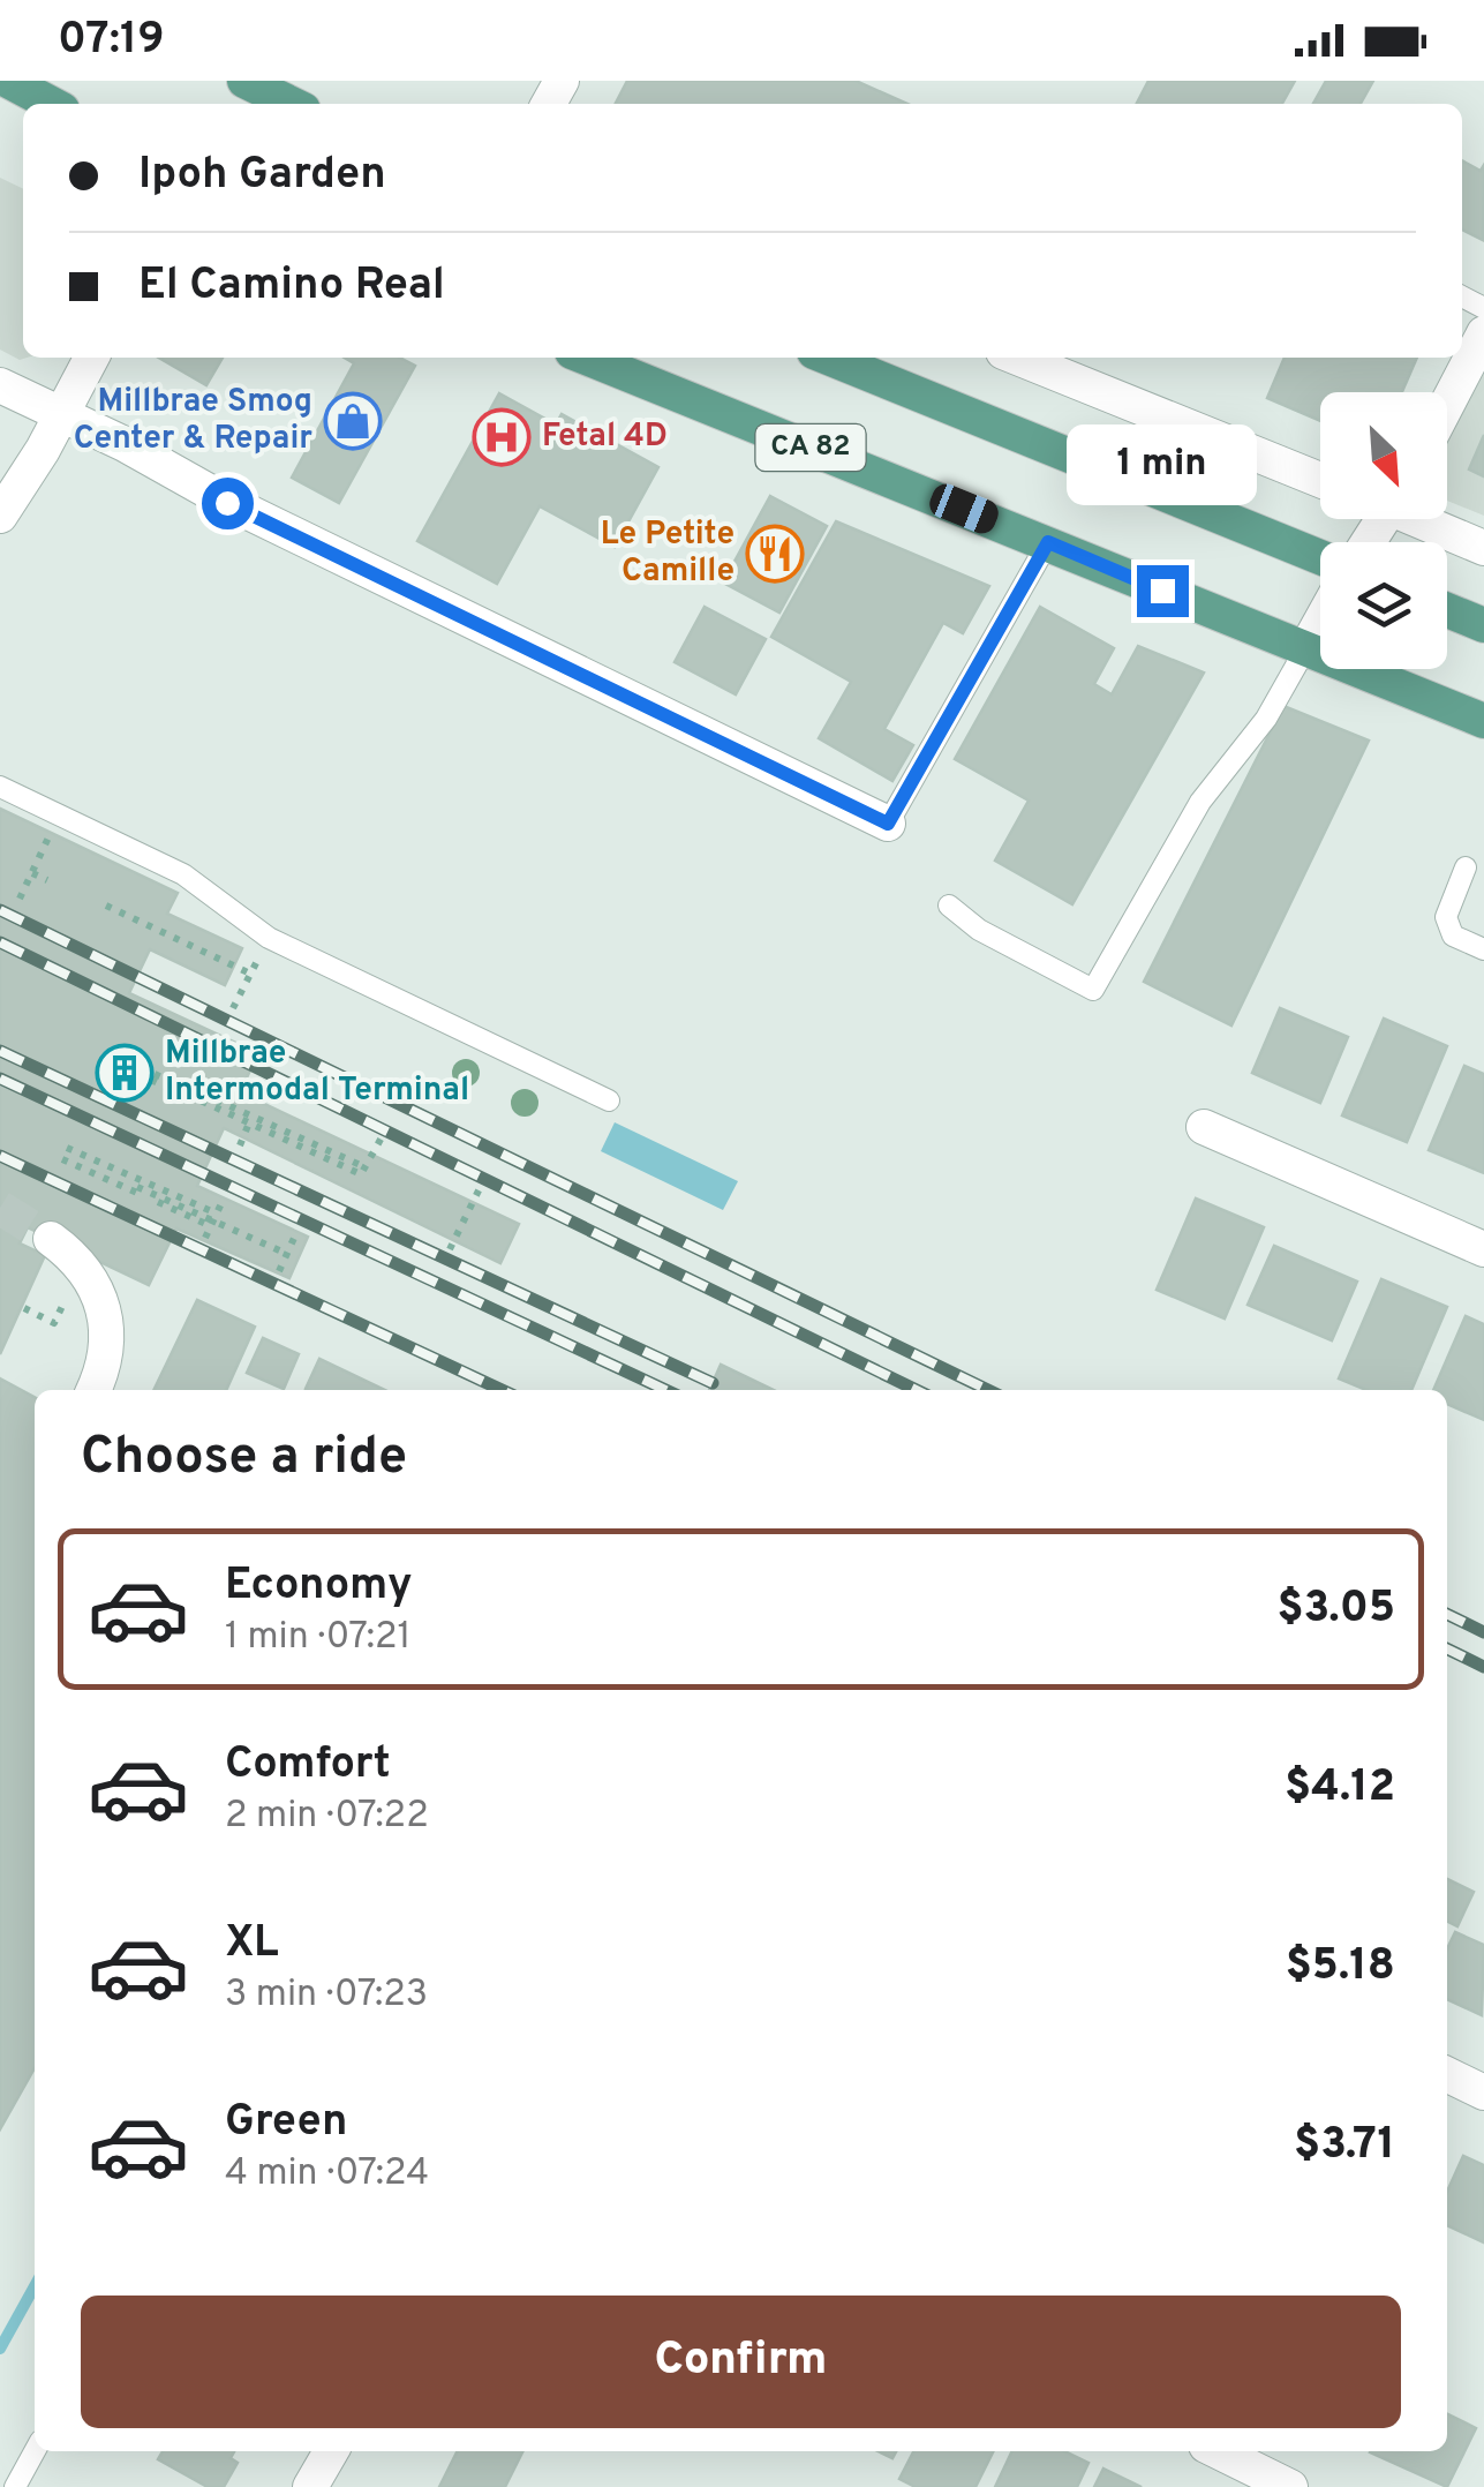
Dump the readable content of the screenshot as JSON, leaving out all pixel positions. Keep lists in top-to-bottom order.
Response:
{
  "streets": {
    "main road": ["CA 82"]
  },
  "places": {
    "shop": ["Millbrae Smog Center & Repair"],
    "hospital": ["Fetal 4D"],
    "restaurant": ["Le Petite Camille"],
    "building": ["Millbrae Intermodal Terminal"]
  },
  "north": "bottom right",
  "page": {
    "status": "07:19",
    "banner": ["Ipoh Garden", "El Camino Real"],
    "bubble": "1 min",
    "heading": "Choose a ride",
    "list": [
      {
        "name": "Economy",
        "note": "1 min · 07:21",
        "value": "$3.05"
      },
      {
        "name": "Comfort",
        "note": "2 min · 07:22",
        "value": "$4.12"
      },
      {
        "name": "XL",
        "note": "3 min · 07:23",
        "value": "$5.18"
      },
      {
        "name": "Green",
        "note": "4 min · 07:24",
        "value": "$3.71"
      }
    ],
    "buttons": "Confirm"
  }
}
